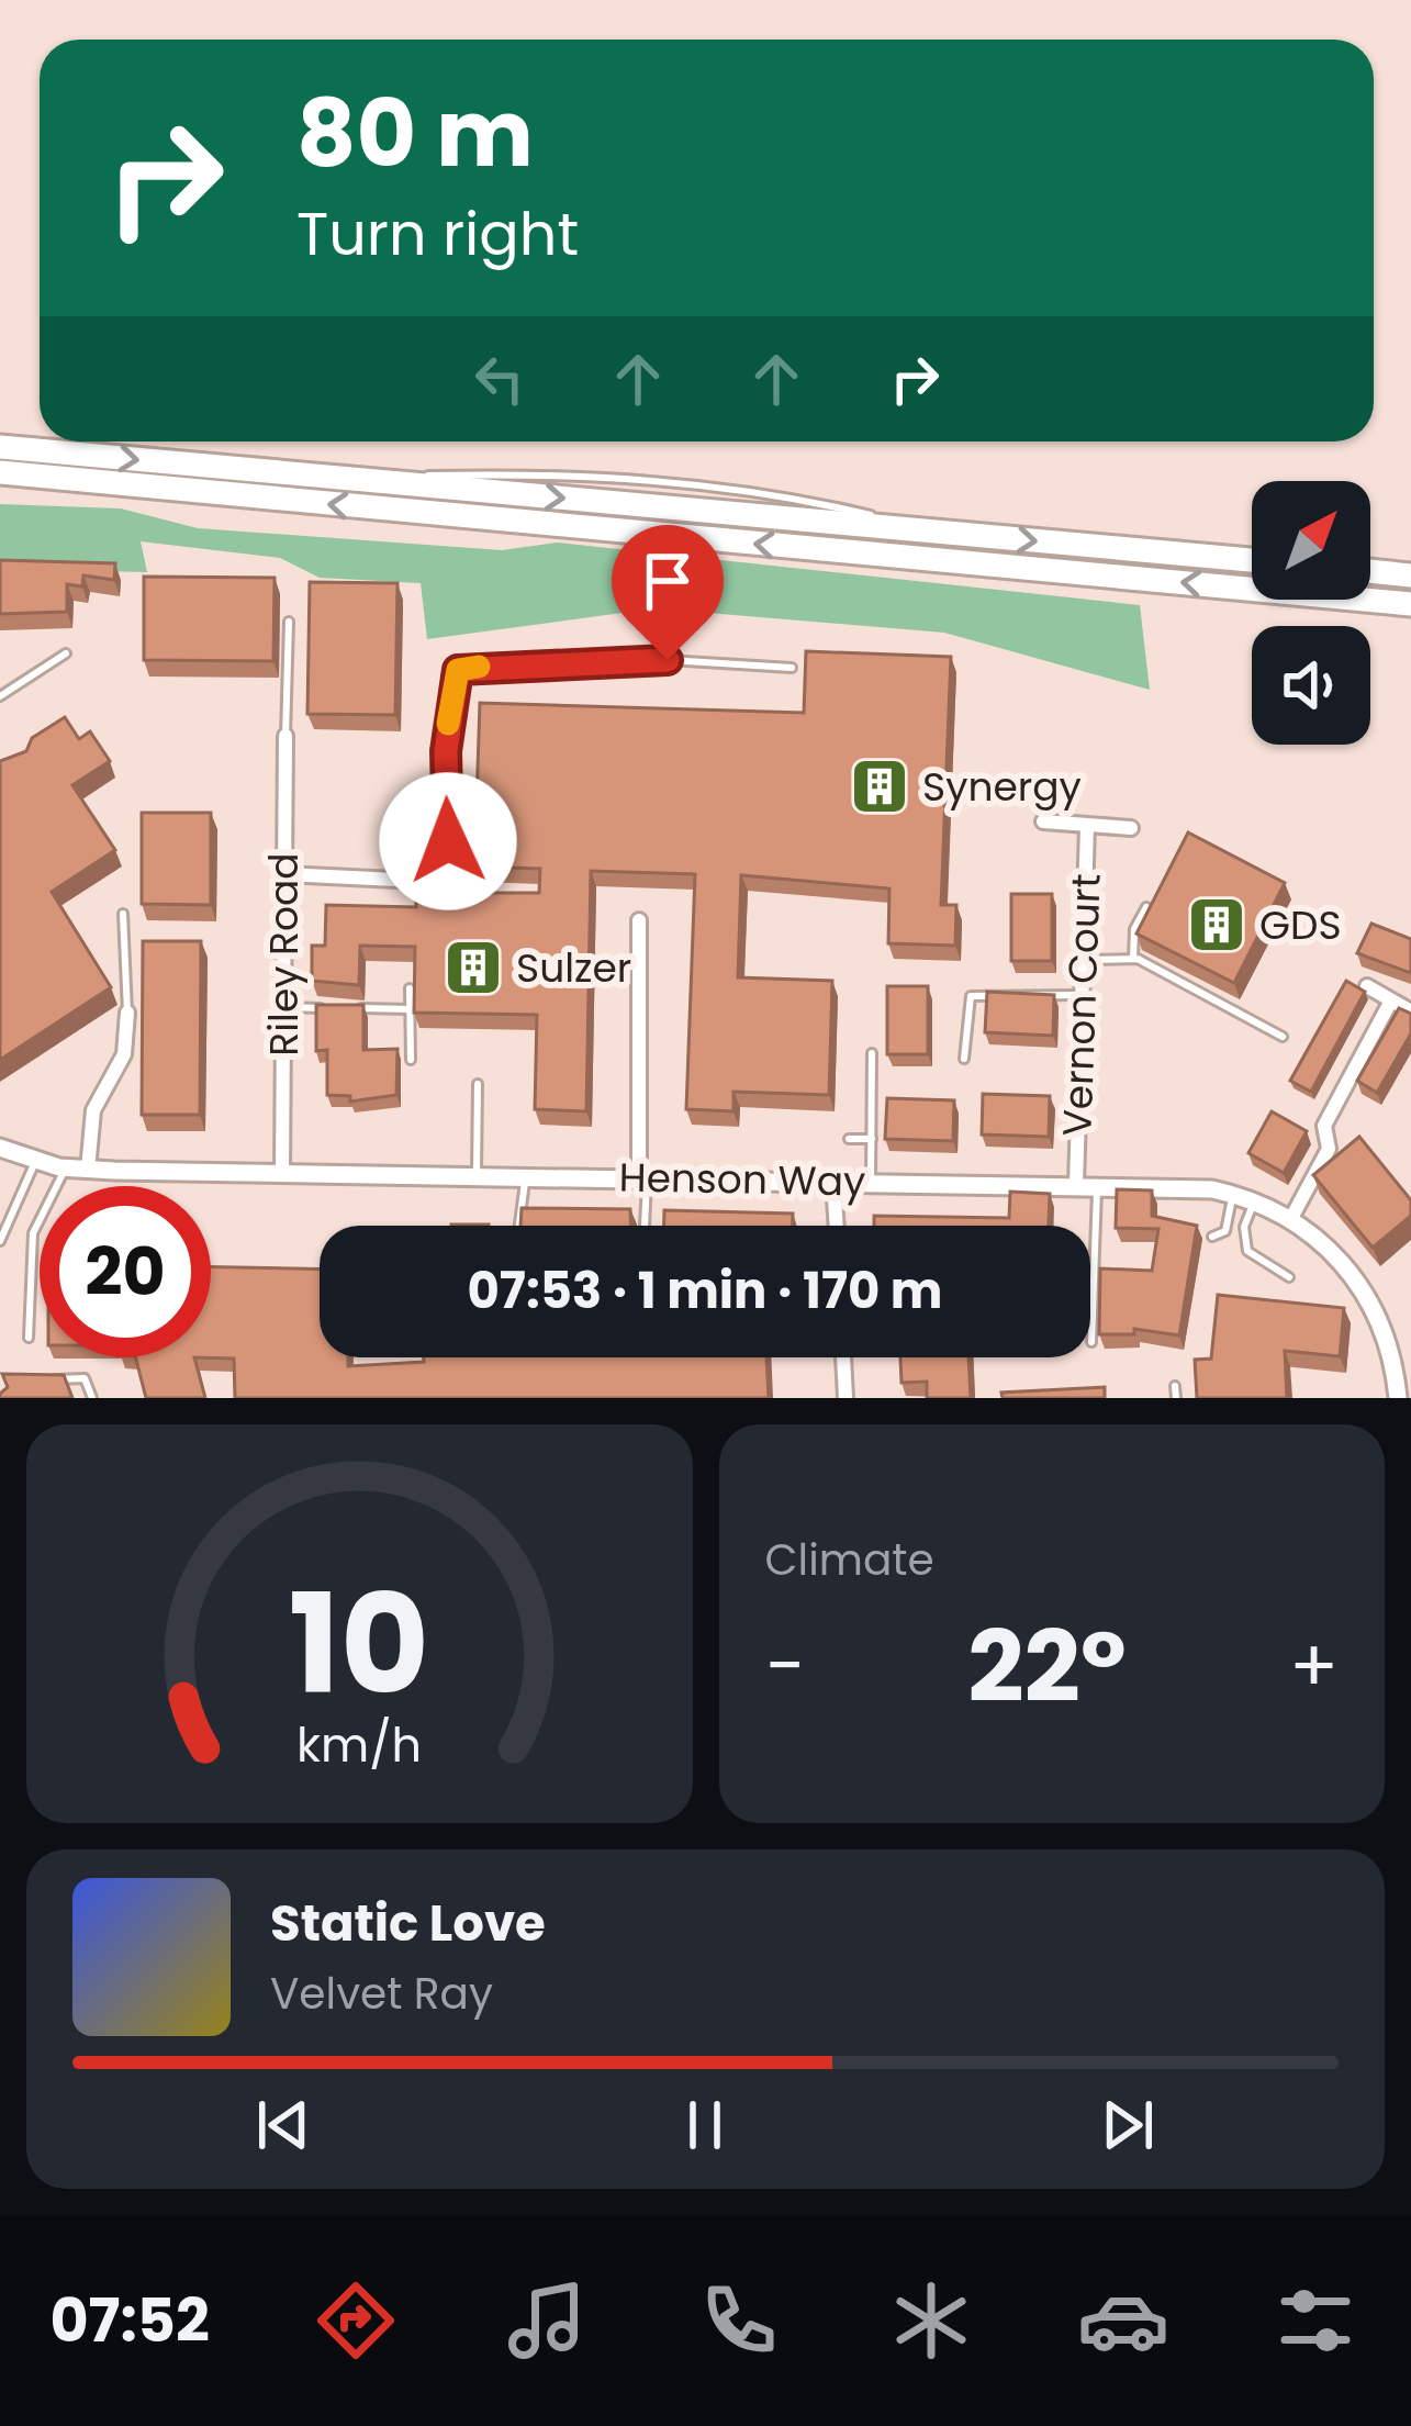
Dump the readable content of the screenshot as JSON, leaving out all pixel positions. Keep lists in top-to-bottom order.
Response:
{
  "streets": {
    "street": ["Riley Road", "Vernon Court", "Henson Way"]
  },
  "crossings": [
    ["Riley Road", "Henson Way"],
    ["Vernon Court", "Henson Way"]
  ],
  "places": {
    "building": ["Synergy", "GDS", "Sulzer"]
  },
  "north": "top right",
  "page": {
    "turn": ["80 m", "Turn right"],
    "limit": "20",
    "trip": "07:53 · 1 min · 170 m",
    "tile": "Climate",
    "heat": ["−", "22°", "+"],
    "song": ["Static Love", "Velvet Ray"],
    "tabs": "07:52",
    "gauge": ["10", "km/h"]
  }
}
